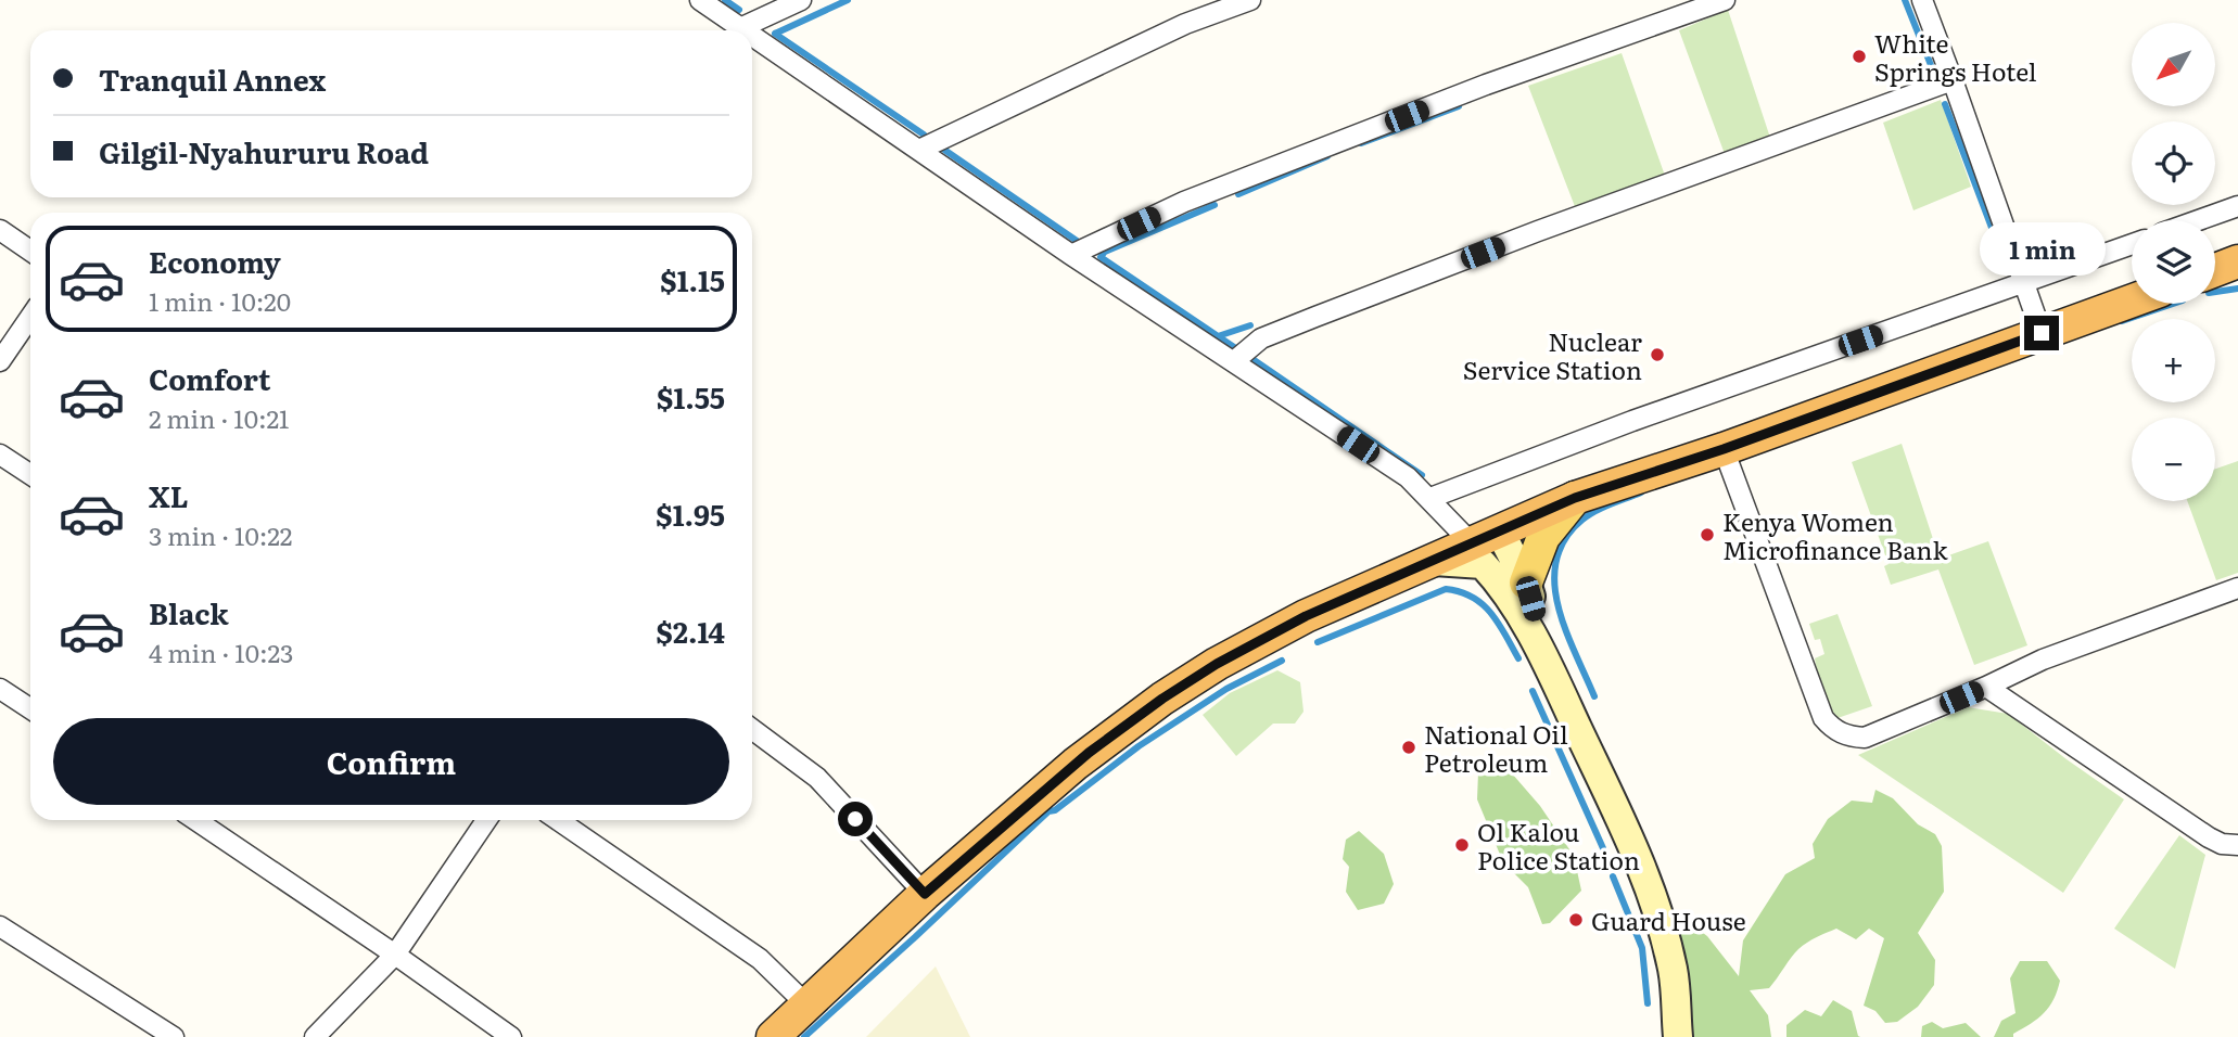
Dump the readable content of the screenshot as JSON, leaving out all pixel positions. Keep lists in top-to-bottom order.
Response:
{
  "places": [
    "White Springs Hotel",
    "Nuclear Service Station",
    "Kenya Women Microfinance Bank",
    "National Oil Petroleum",
    "Ol Kalou Police Station",
    "Guard House"
  ],
  "north": "bottom left",
  "page": {
    "map_buttons": ["+", "−"],
    "banner": ["Tranquil Annex", "Gilgil-Nyahururu Road"],
    "bubble": "1 min",
    "list": [
      {
        "name": "Economy",
        "note": "1 min · 10:20",
        "value": "$1.15"
      },
      {
        "name": "Comfort",
        "note": "2 min · 10:21",
        "value": "$1.55"
      },
      {
        "name": "XL",
        "note": "3 min · 10:22",
        "value": "$1.95"
      },
      {
        "name": "Black",
        "note": "4 min · 10:23",
        "value": "$2.14"
      }
    ],
    "buttons": "Confirm"
  }
}
